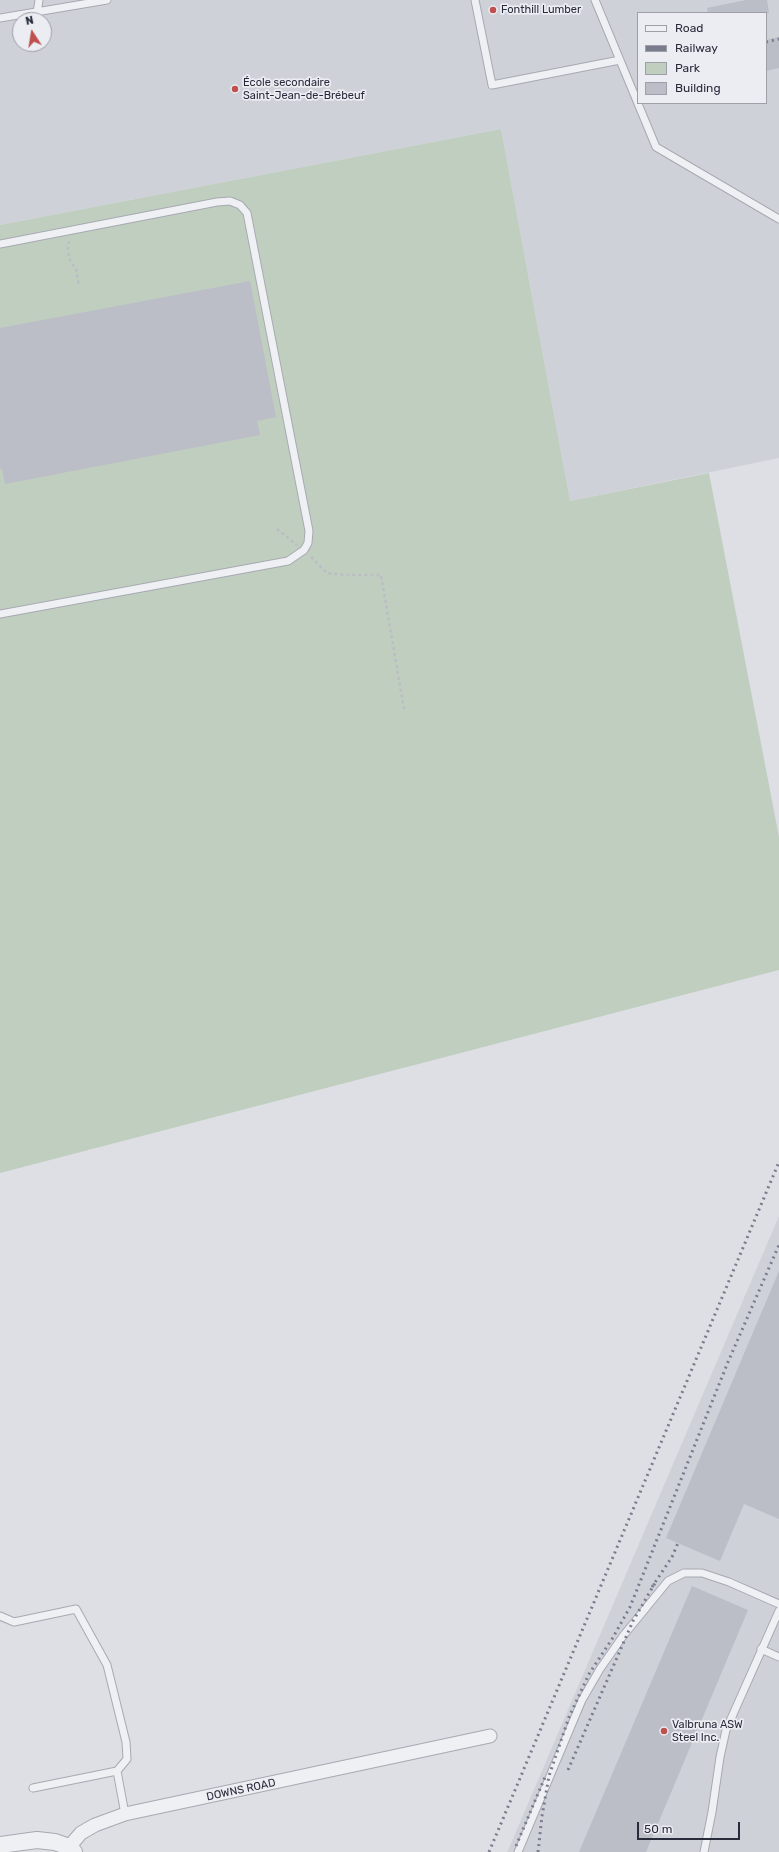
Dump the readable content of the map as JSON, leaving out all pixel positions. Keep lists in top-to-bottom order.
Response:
{
  "streets": {
    "street": ["DOWNS ROAD"]
  },
  "places": ["Fonthill Lumber", "École secondaire Saint-Jean-de-Brébeuf", "Valbruna ASW Steel Inc."],
  "legend": [
    "Road",
    "Railway",
    "Park",
    "Building"
  ],
  "scale_bar": "50 m",
  "north": "top"
}
